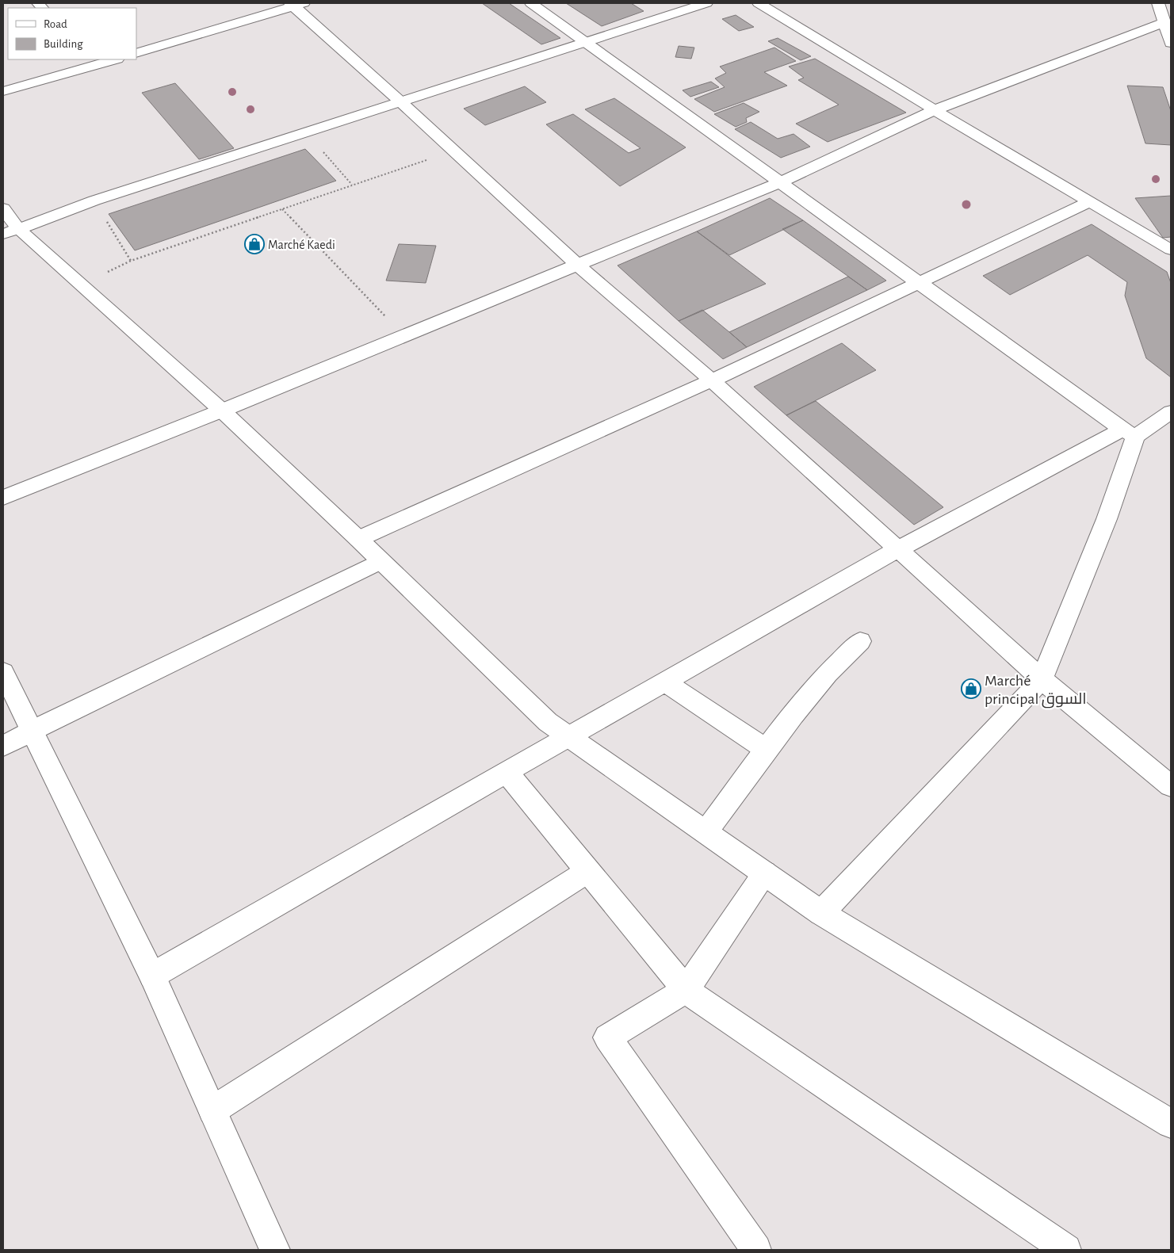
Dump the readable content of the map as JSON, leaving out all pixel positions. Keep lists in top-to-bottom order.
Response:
{
  "places": {
    "shop": ["Marché Kaedi", "Marché principal السوق"]
  },
  "legend": ["Road", "Building"]
}
